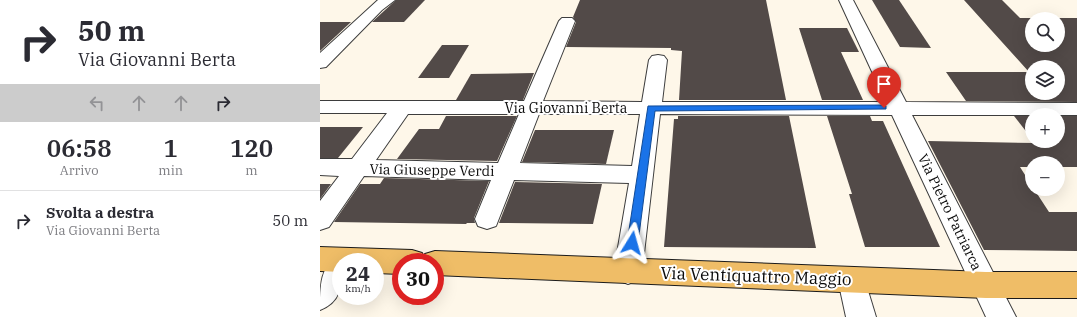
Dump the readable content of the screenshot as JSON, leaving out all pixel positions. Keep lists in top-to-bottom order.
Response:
{
  "streets": {
    "main road": ["Via Ventiquattro Maggio"],
    "street": ["Via Giovanni Berta", "Via Giuseppe Verdi", "Via Pietro Patriarca"]
  },
  "crossings": [
    ["Via Giovanni Berta", "Via Giuseppe Verdi"],
    ["Via Giovanni Berta", "Via Pietro Patriarca"],
    ["Via Pietro Patriarca", "Via Ventiquattro Maggio"]
  ],
  "page": {
    "turn": ["50 m", "Via Giovanni Berta"],
    "map_buttons": ["+", "−"],
    "eta": [
      "06:58",
      "Arrivo",
      "1",
      "min",
      "120",
      "m"
    ],
    "list": [
      {
        "name": "Svolta a destra",
        "note": "Via Giovanni Berta",
        "value": "50 m"
      }
    ],
    "speed": "24 km/h",
    "limit": "30"
  }
}
